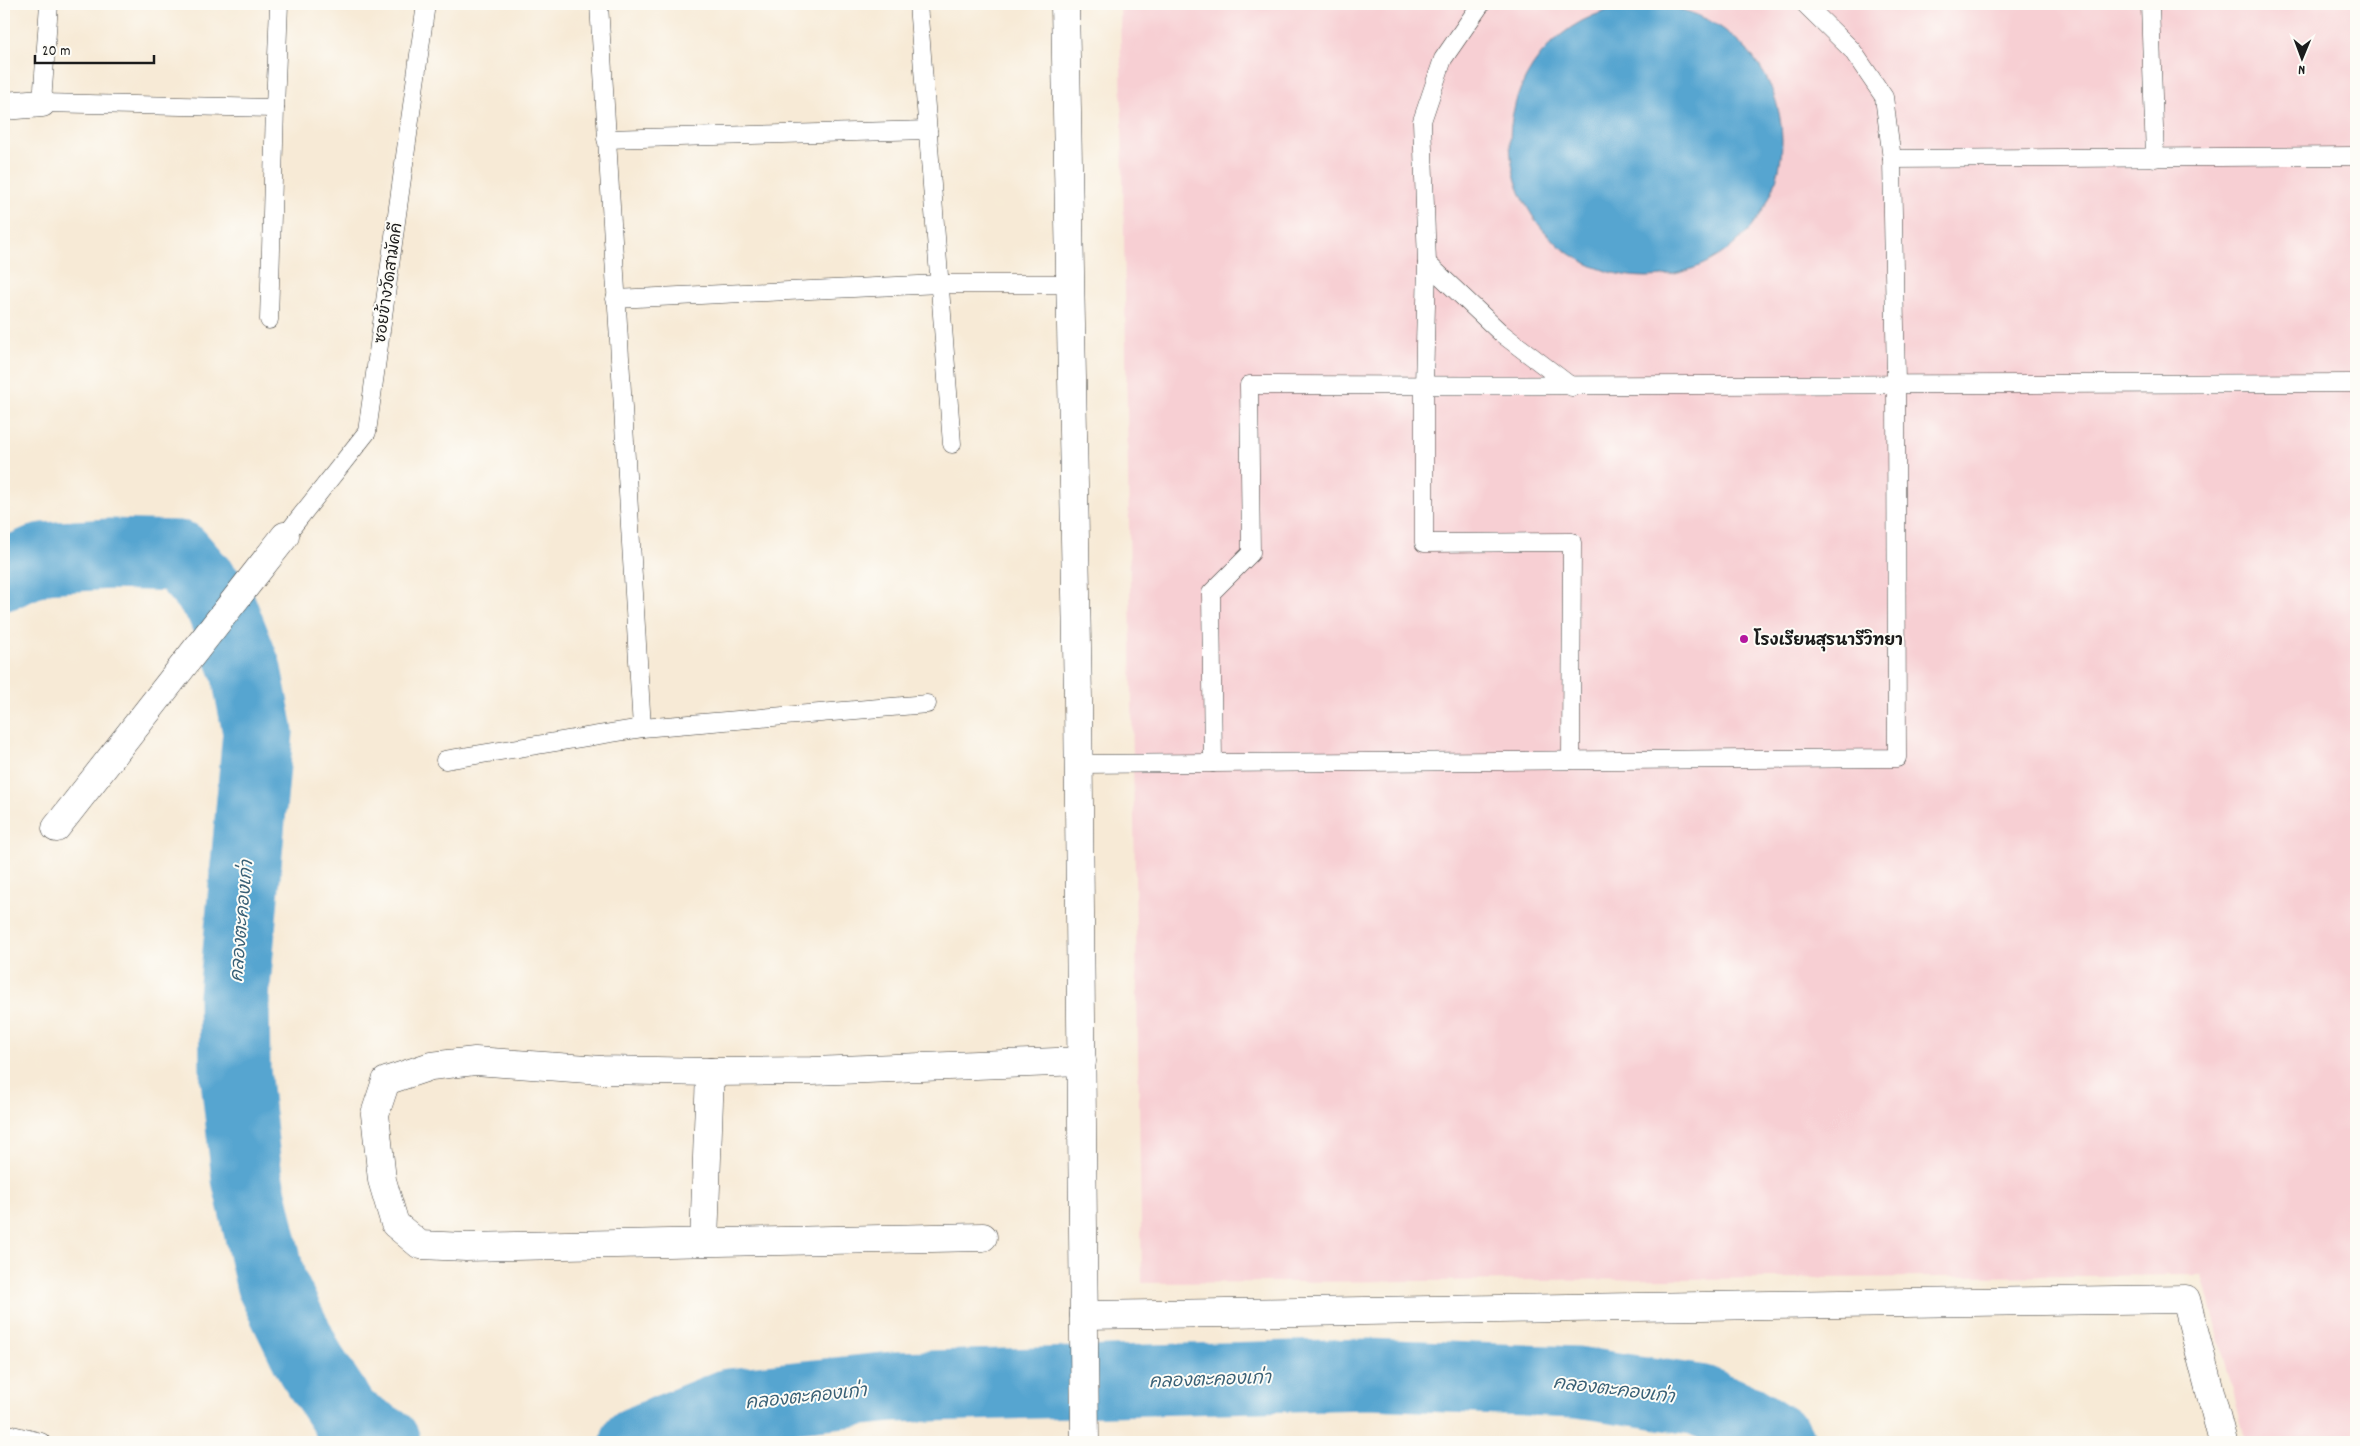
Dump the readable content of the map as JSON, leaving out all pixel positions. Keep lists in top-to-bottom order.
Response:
{
  "streets": {
    "lane": ["ซอยข้างวัดสามัคคี"]
  },
  "water": ["คลองตะคองเก่า"],
  "places": ["โรงเรียนสุรนารีวิทยา"],
  "scale_bar": "20 m",
  "north": "bottom"
}
